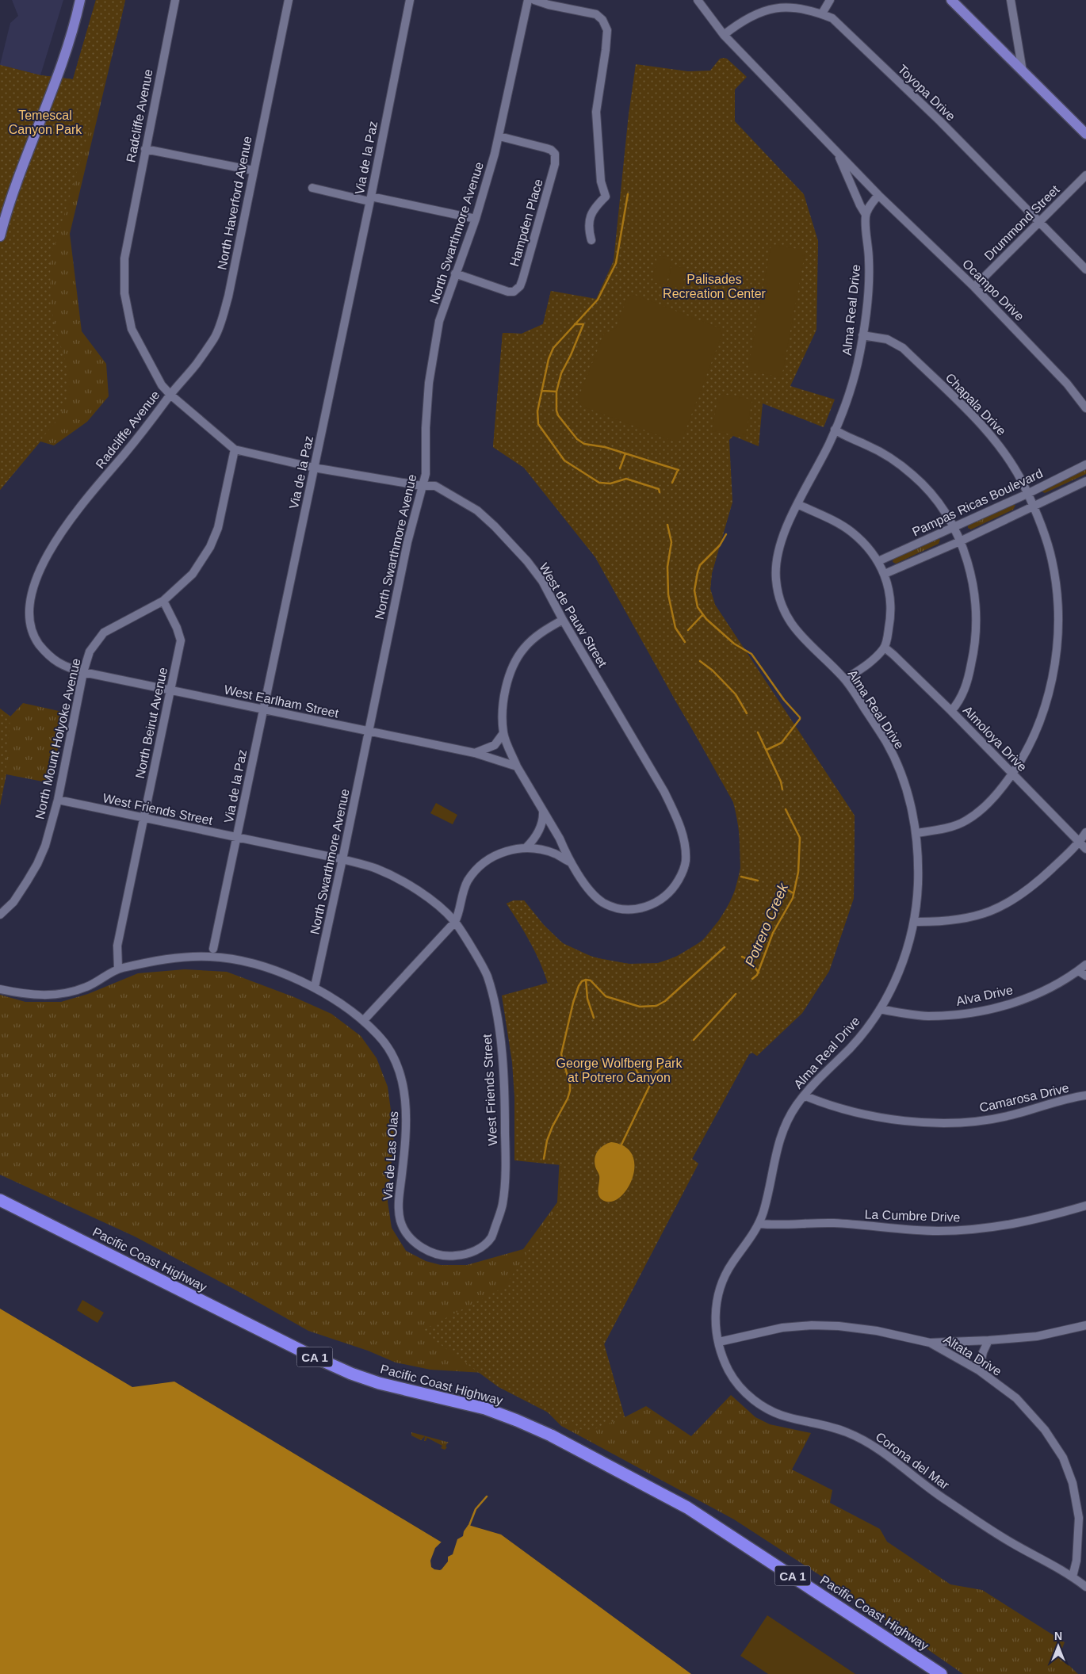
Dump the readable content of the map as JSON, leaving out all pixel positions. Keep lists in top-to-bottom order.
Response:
{
  "streets": {
    "highway": ["Pacific Coast Highway", "CA 1"],
    "street": [
      "Toyopa Drive",
      "Radcliffe Avenue",
      "Via de la Paz",
      "North Haverford Avenue",
      "Hampden Place",
      "Drummond Street",
      "North Swarthmore Avenue",
      "Ocampo Drive",
      "Alma Real Drive",
      "Chapala Drive",
      "Pampas Ricas Boulevard",
      "West de Pauw Street",
      "West Earlham Street",
      "North Beirut Avenue",
      "North Mount Holyoke Avenue",
      "Almoloya Drive",
      "West Friends Street",
      "Alva Drive",
      "Camarosa Drive",
      "Via de Las Olas",
      "La Cumbre Drive",
      "Altata Drive",
      "Corona del Mar"
    ]
  },
  "crossings": [
    ["Toyopa Drive", "Drummond Street"],
    ["Radcliffe Avenue", "North Haverford Avenue"],
    ["Radcliffe Avenue", "West Earlham Street"],
    ["Radcliffe Avenue", "North Mount Holyoke Avenue"],
    ["Via de la Paz", "West Earlham Street"],
    ["Via de la Paz", "West Friends Street"],
    ["Hampden Place", "North Swarthmore Avenue"],
    ["Drummond Street", "Ocampo Drive"],
    ["North Swarthmore Avenue", "West Earlham Street"],
    ["North Swarthmore Avenue", "West Friends Street"],
    ["North Swarthmore Avenue", "Via de Las Olas"],
    ["Alma Real Drive", "Chapala Drive"],
    ["Alma Real Drive", "Alva Drive"],
    ["Alma Real Drive", "Camarosa Drive"],
    ["Alma Real Drive", "La Cumbre Drive"],
    ["Alma Real Drive", "Altata Drive"],
    ["Alma Real Drive", "Corona del Mar"],
    ["Chapala Drive", "Pampas Ricas Boulevard"],
    ["Chapala Drive", "Almoloya Drive"],
    ["West Earlham Street", "North Beirut Avenue"],
    ["West Earlham Street", "North Mount Holyoke Avenue"],
    ["North Beirut Avenue", "North Mount Holyoke Avenue"],
    ["North Beirut Avenue", "West Friends Street"],
    ["North Beirut Avenue", "Via de Las Olas"],
    ["North Mount Holyoke Avenue", "West Friends Street"],
    ["West Friends Street", "Via de Las Olas"],
    ["Altata Drive", "Corona del Mar"]
  ],
  "water": ["Potrero Creek"],
  "parks": ["Temescal Canyon Park", "Palisades Recreation Center", "George Wolfberg Park at Potrero Canyon"],
  "north": "top"
}
